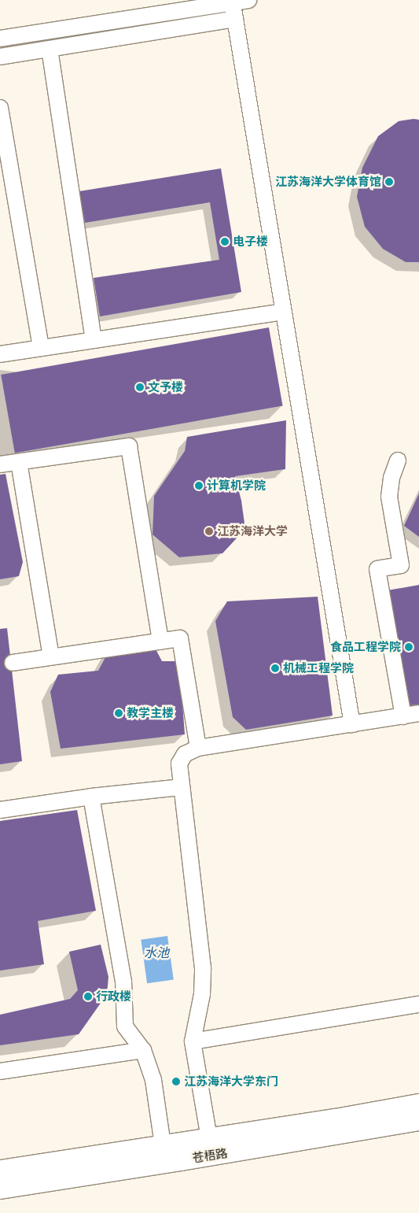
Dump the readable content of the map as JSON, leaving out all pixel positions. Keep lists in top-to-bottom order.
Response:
{
  "streets": {
    "main road": ["苍梧路"]
  },
  "water": ["水池"],
  "places": [
    "江苏海洋大学体育馆",
    "电子楼",
    "文予楼",
    "计算机学院",
    "江苏海洋大学",
    "食品工程学院",
    "机械工程学院",
    "教学主楼",
    "行政楼",
    "江苏海洋大学东门"
  ]
}
